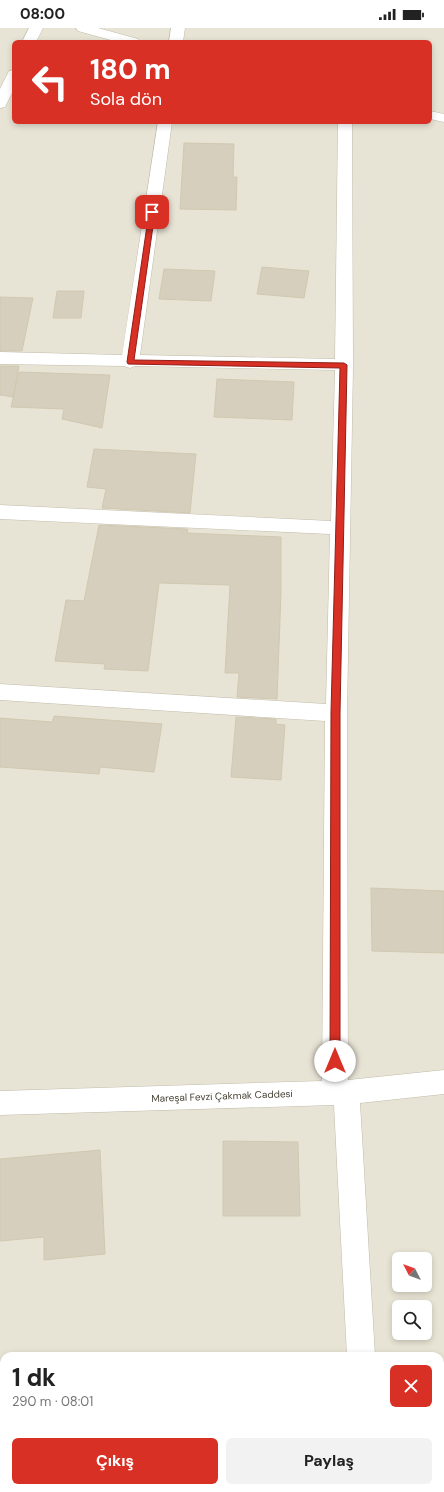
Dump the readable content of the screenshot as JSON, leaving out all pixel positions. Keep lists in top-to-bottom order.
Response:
{
  "streets": {
    "street": ["Mareşal Fevzi Çakmak Caddesi"]
  },
  "north": "top left",
  "page": {
    "status": "08:00",
    "turn": ["180 m", "Sola dön"],
    "heading": ["1 dk", "290 m · 08:01"],
    "buttons": ["Çıkış", "Paylaş"]
  }
}
